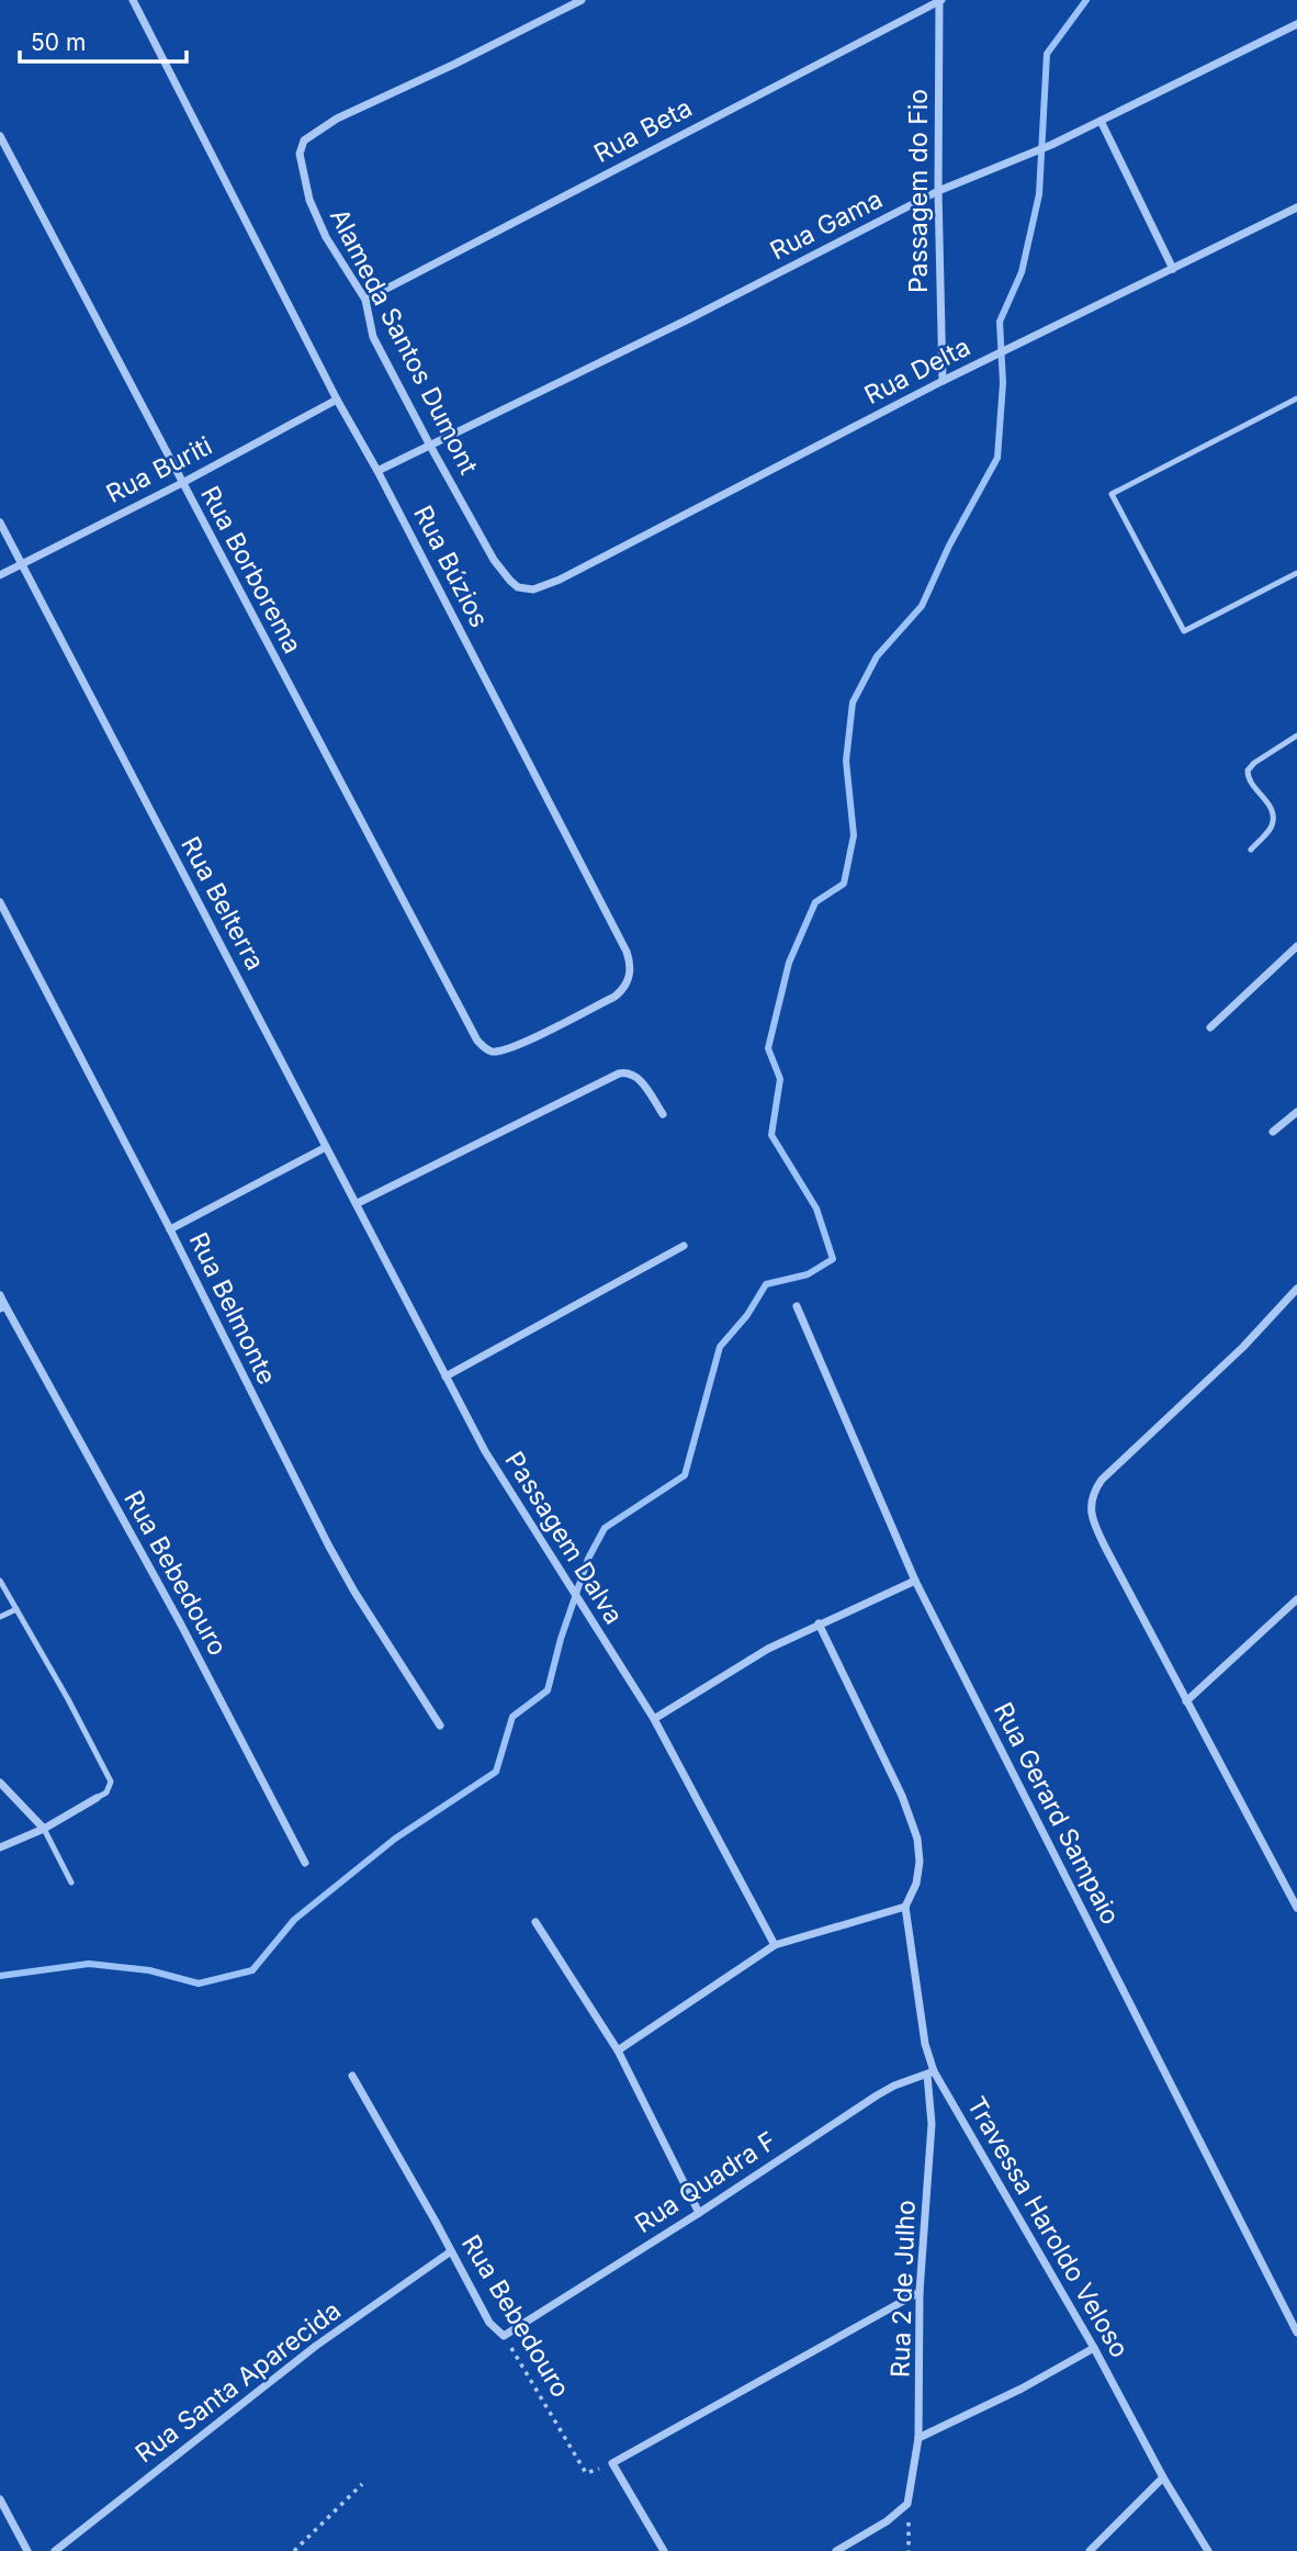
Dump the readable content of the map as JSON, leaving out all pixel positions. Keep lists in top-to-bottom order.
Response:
{
  "streets": {
    "street": [
      "Rua Beta",
      "Passagem do Fio",
      "Rua Gama",
      "Alameda Santos Dumont",
      "Rua Delta",
      "Rua Buriti",
      "Rua Búzios",
      "Rua Borborema",
      "Rua Belterra",
      "Rua Belmonte",
      "Passagem Dalva",
      "Rua Bebedouro",
      "Rua Gerard Sampaio",
      "Rua Quadra F",
      "Travessa Haroldo Veloso",
      "Rua 2 de Julho",
      "Rua Santa Aparecida"
    ]
  },
  "crossings": [
    ["Rua Beta", "Passagem do Fio"],
    ["Rua Beta", "Alameda Santos Dumont"],
    ["Passagem do Fio", "Rua Gama"],
    ["Passagem do Fio", "Rua Delta"],
    ["Rua Gama", "Alameda Santos Dumont"],
    ["Rua Gama", "Rua Búzios"],
    ["Alameda Santos Dumont", "Rua Delta"],
    ["Rua Buriti", "Rua Búzios"],
    ["Rua Buriti", "Rua Borborema"],
    ["Rua Buriti", "Rua Belterra"],
    ["Rua Búzios", "Rua Borborema"],
    ["Rua Belterra", "Passagem Dalva"],
    ["Rua Bebedouro", "Rua Quadra F"],
    ["Rua Bebedouro", "Rua Santa Aparecida"],
    ["Rua Quadra F", "Travessa Haroldo Veloso"],
    ["Rua Quadra F", "Rua 2 de Julho"],
    ["Travessa Haroldo Veloso", "Rua 2 de Julho"]
  ],
  "scale_bar": "50 m"
}
